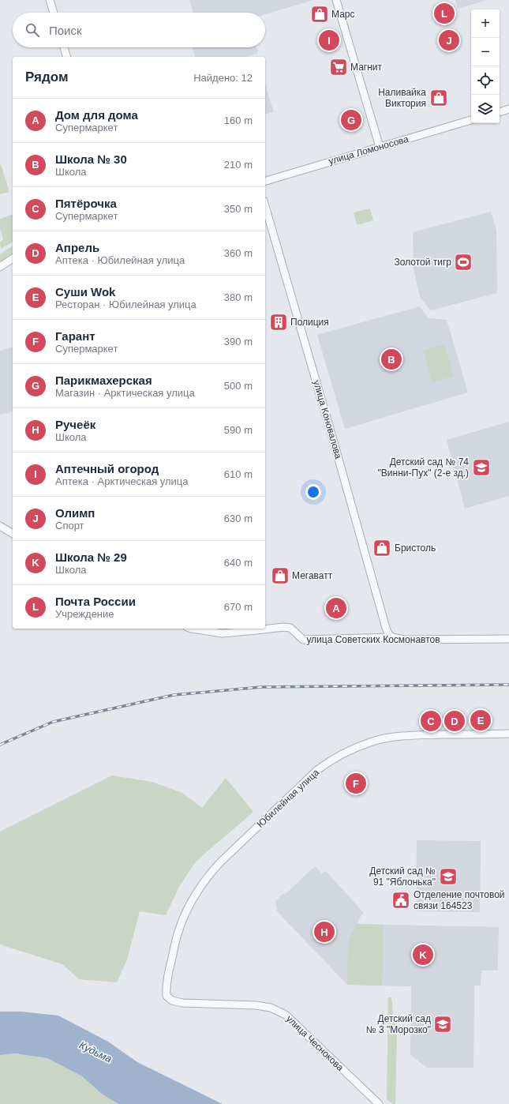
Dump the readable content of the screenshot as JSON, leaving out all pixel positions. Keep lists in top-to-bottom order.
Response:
{
  "streets": {
    "street": [
      "улица Ломоносова",
      "улица Коновалова",
      "улица Советских Космонавтов",
      "Юбилейная улица",
      "улица Чеснокова"
    ]
  },
  "crossings": [
    ["улица Коновалова", "улица Советских Космонавтов"],
    ["Юбилейная улица", "улица Чеснокова"]
  ],
  "water": ["Кудьма"],
  "places": {
    "shop": [
      "Марс",
      "Наливайка Виктория",
      "Бристоль",
      "Мегаватт"
    ],
    "supermarket": ["Магнит"],
    "sports": ["Золотой тигр"],
    "building": ["Полиция"],
    "school or university": ["Детский сад № 74 \"Винни-Пух\" (2-е зд.)", "Детский сад № 91 \"Яблонька\"", "Детский сад № 3 \"Морозко\""],
    "public building": ["Отделение почтовой связи 164523"]
  },
  "page": {
    "pins": [
      "L",
      "I",
      "J",
      "G",
      "B",
      "A",
      "E",
      "C",
      "D",
      "F",
      "H",
      "K"
    ],
    "map_buttons": ["+", "−"],
    "search": "Поиск",
    "heading": ["Рядом", "Найдено: 12"],
    "list": [
      {
        "mark": "A",
        "name": "Дом для дома",
        "note": "Супермаркет",
        "value": "160 m"
      },
      {
        "mark": "B",
        "name": "Школа № 30",
        "note": "Школа",
        "value": "210 m"
      },
      {
        "mark": "C",
        "name": "Пятёрочка",
        "note": "Супермаркет",
        "value": "350 m"
      },
      {
        "mark": "D",
        "name": "Апрель",
        "note": "Аптека · Юбилейная улица",
        "value": "360 m"
      },
      {
        "mark": "E",
        "name": "Суши Wok",
        "note": "Ресторан · Юбилейная улица",
        "value": "380 m"
      },
      {
        "mark": "F",
        "name": "Гарант",
        "note": "Супермаркет",
        "value": "390 m"
      },
      {
        "mark": "G",
        "name": "Парикмахерская",
        "note": "Магазин · Арктическая улица",
        "value": "500 m"
      },
      {
        "mark": "H",
        "name": "Ручеёк",
        "note": "Школа",
        "value": "590 m"
      },
      {
        "mark": "I",
        "name": "Аптечный огород",
        "note": "Аптека · Арктическая улица",
        "value": "610 m"
      },
      {
        "mark": "J",
        "name": "Олимп",
        "note": "Спорт",
        "value": "630 m"
      },
      {
        "mark": "K",
        "name": "Школа № 29",
        "note": "Школа",
        "value": "640 m"
      },
      {
        "mark": "L",
        "name": "Почта России",
        "note": "Учреждение",
        "value": "670 m"
      }
    ]
  }
}
